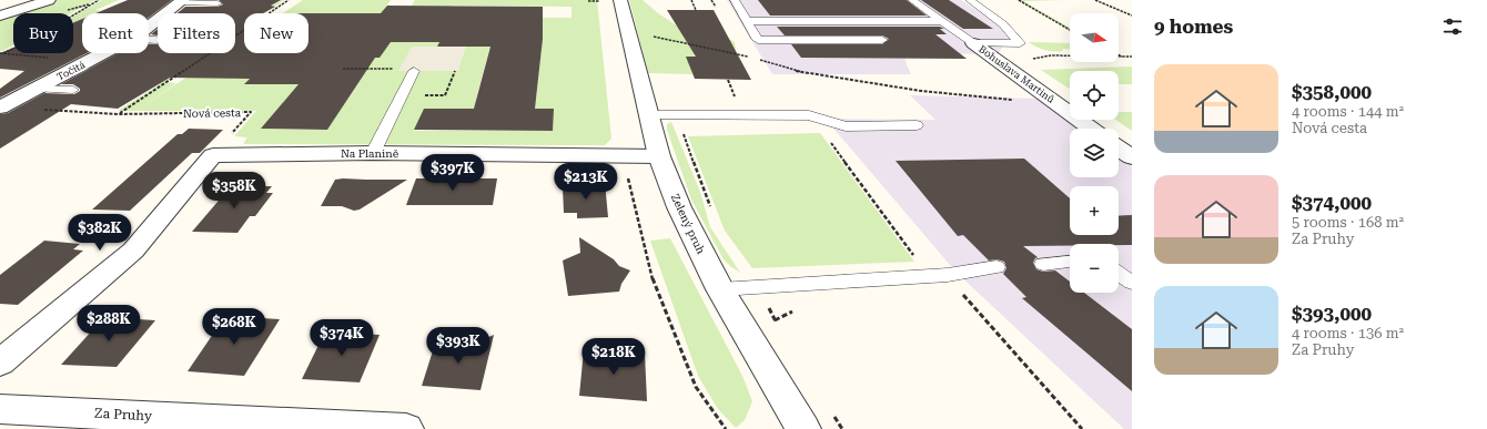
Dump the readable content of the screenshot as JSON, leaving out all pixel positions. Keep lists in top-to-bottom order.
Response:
{
  "streets": {
    "street": [
      "Točitá",
      "Bohuslava Martinů",
      "Na Planině",
      "Zelený pruh",
      "Za Pruhy"
    ],
    "path": ["Nová cesta"]
  },
  "crossings": [
    ["Nová cesta", "Na Planině"],
    ["Na Planině", "Zelený pruh"]
  ],
  "north": "right",
  "page": {
    "heading": "9 homes",
    "map_buttons": ["+", "−"],
    "chip": [
      "Buy",
      "Rent",
      "Filters",
      "New"
    ],
    "list": [
      {
        "name": "$358,000",
        "note": "4 rooms · 144 m² · Nová cesta"
      },
      {
        "name": "$374,000",
        "note": "5 rooms · 168 m² · Za Pruhy"
      },
      {
        "name": "$393,000",
        "note": "4 rooms · 136 m² · Za Pruhy"
      }
    ],
    "price": [
      "$397K",
      "$213K",
      "$358K",
      "$382K",
      "$288K",
      "$268K",
      "$374K",
      "$393K",
      "$218K"
    ]
  }
}
